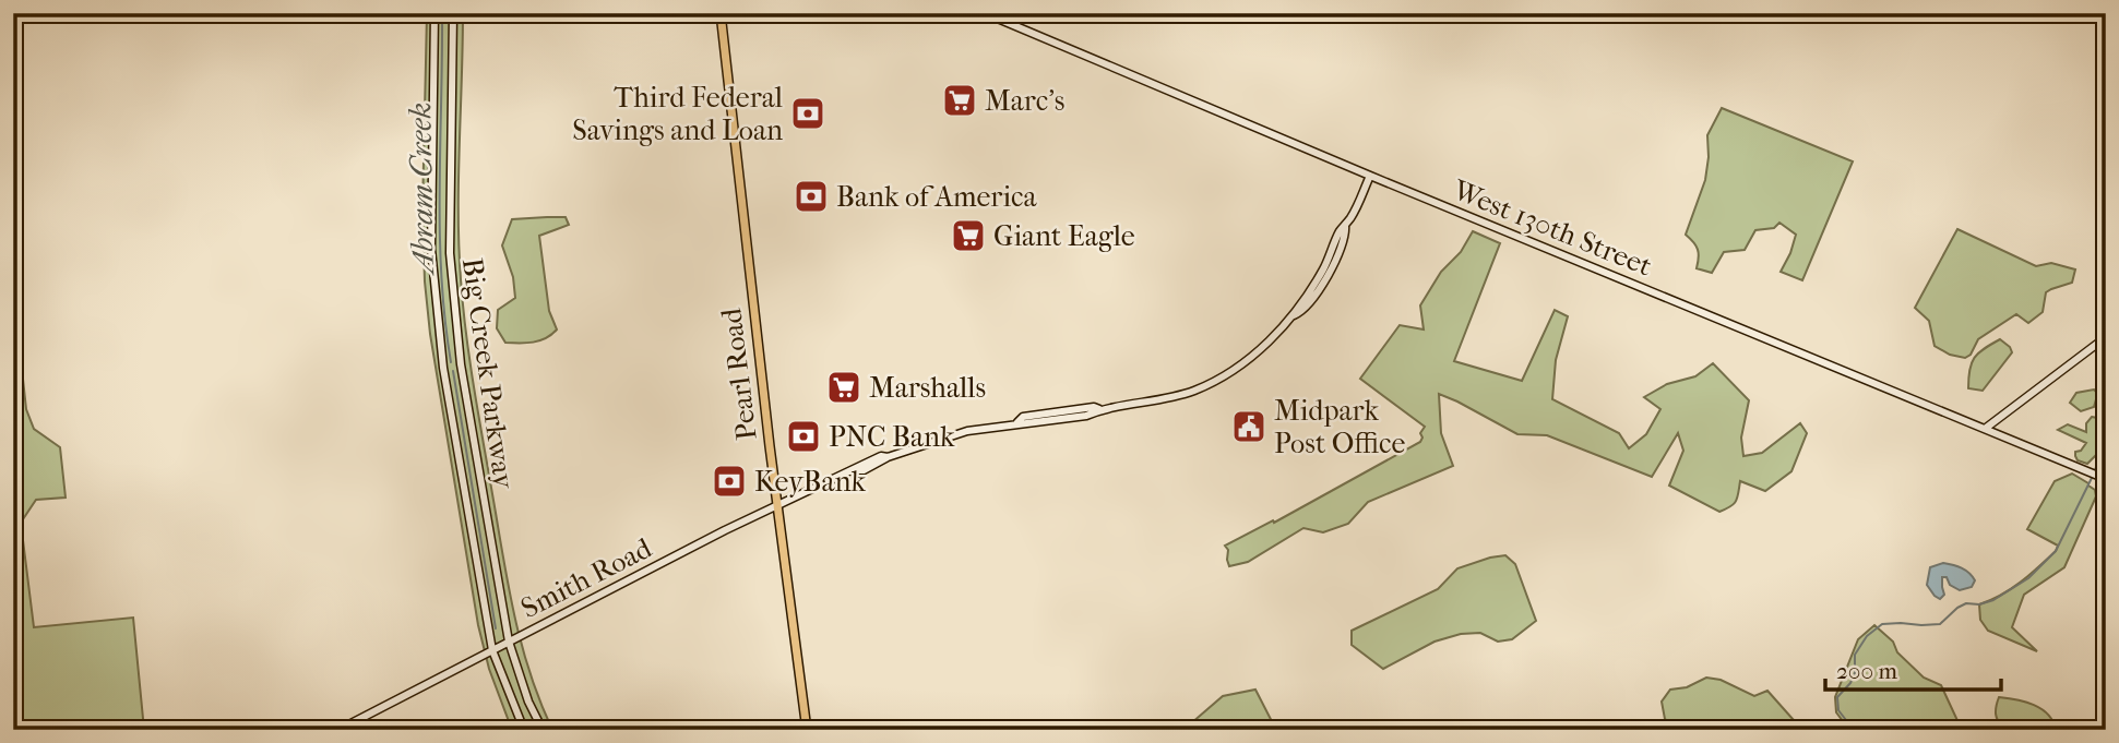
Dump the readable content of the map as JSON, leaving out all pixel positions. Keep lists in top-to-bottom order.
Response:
{
  "streets": {
    "main road": [
      "West 130th Street",
      "Big Creek Parkway",
      "Pearl Road",
      "Smith Road"
    ]
  },
  "crossings": [
    ["West 130th Street", "Smith Road"],
    ["Big Creek Parkway", "Smith Road"],
    ["Pearl Road", "Smith Road"]
  ],
  "water": ["Abram Creek"],
  "places": {
    "supermarket": ["Marc's", "Giant Eagle", "Marshalls"],
    "bank": [
      "Third Federal Savings and Loan",
      "Bank of America",
      "PNC Bank",
      "KeyBank"
    ],
    "public building": ["Midpark Post Office"]
  },
  "scale_bar": "200 m"
}
